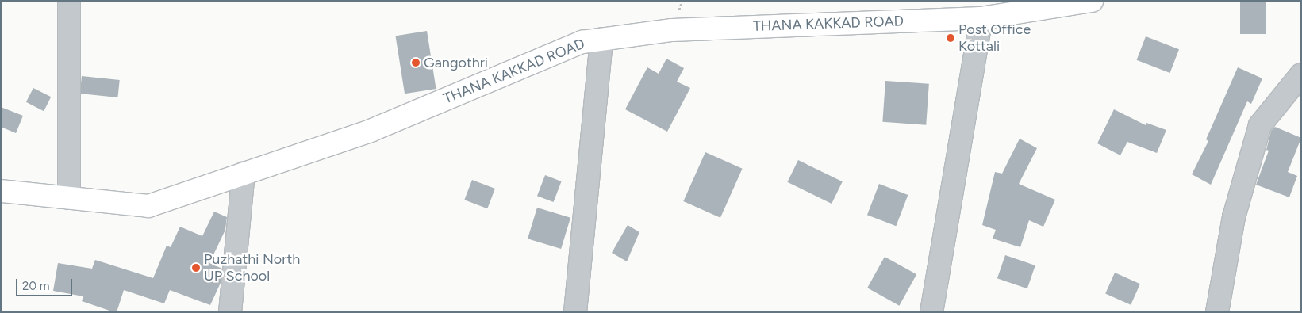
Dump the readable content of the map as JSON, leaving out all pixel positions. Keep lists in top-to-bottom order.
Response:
{
  "streets": {
    "main road": ["THANA KAKKAD ROAD"]
  },
  "places": ["Post Office Kottali", "Gangothri", "Puzhathi North UP School"],
  "scale_bar": "20 m"
}
